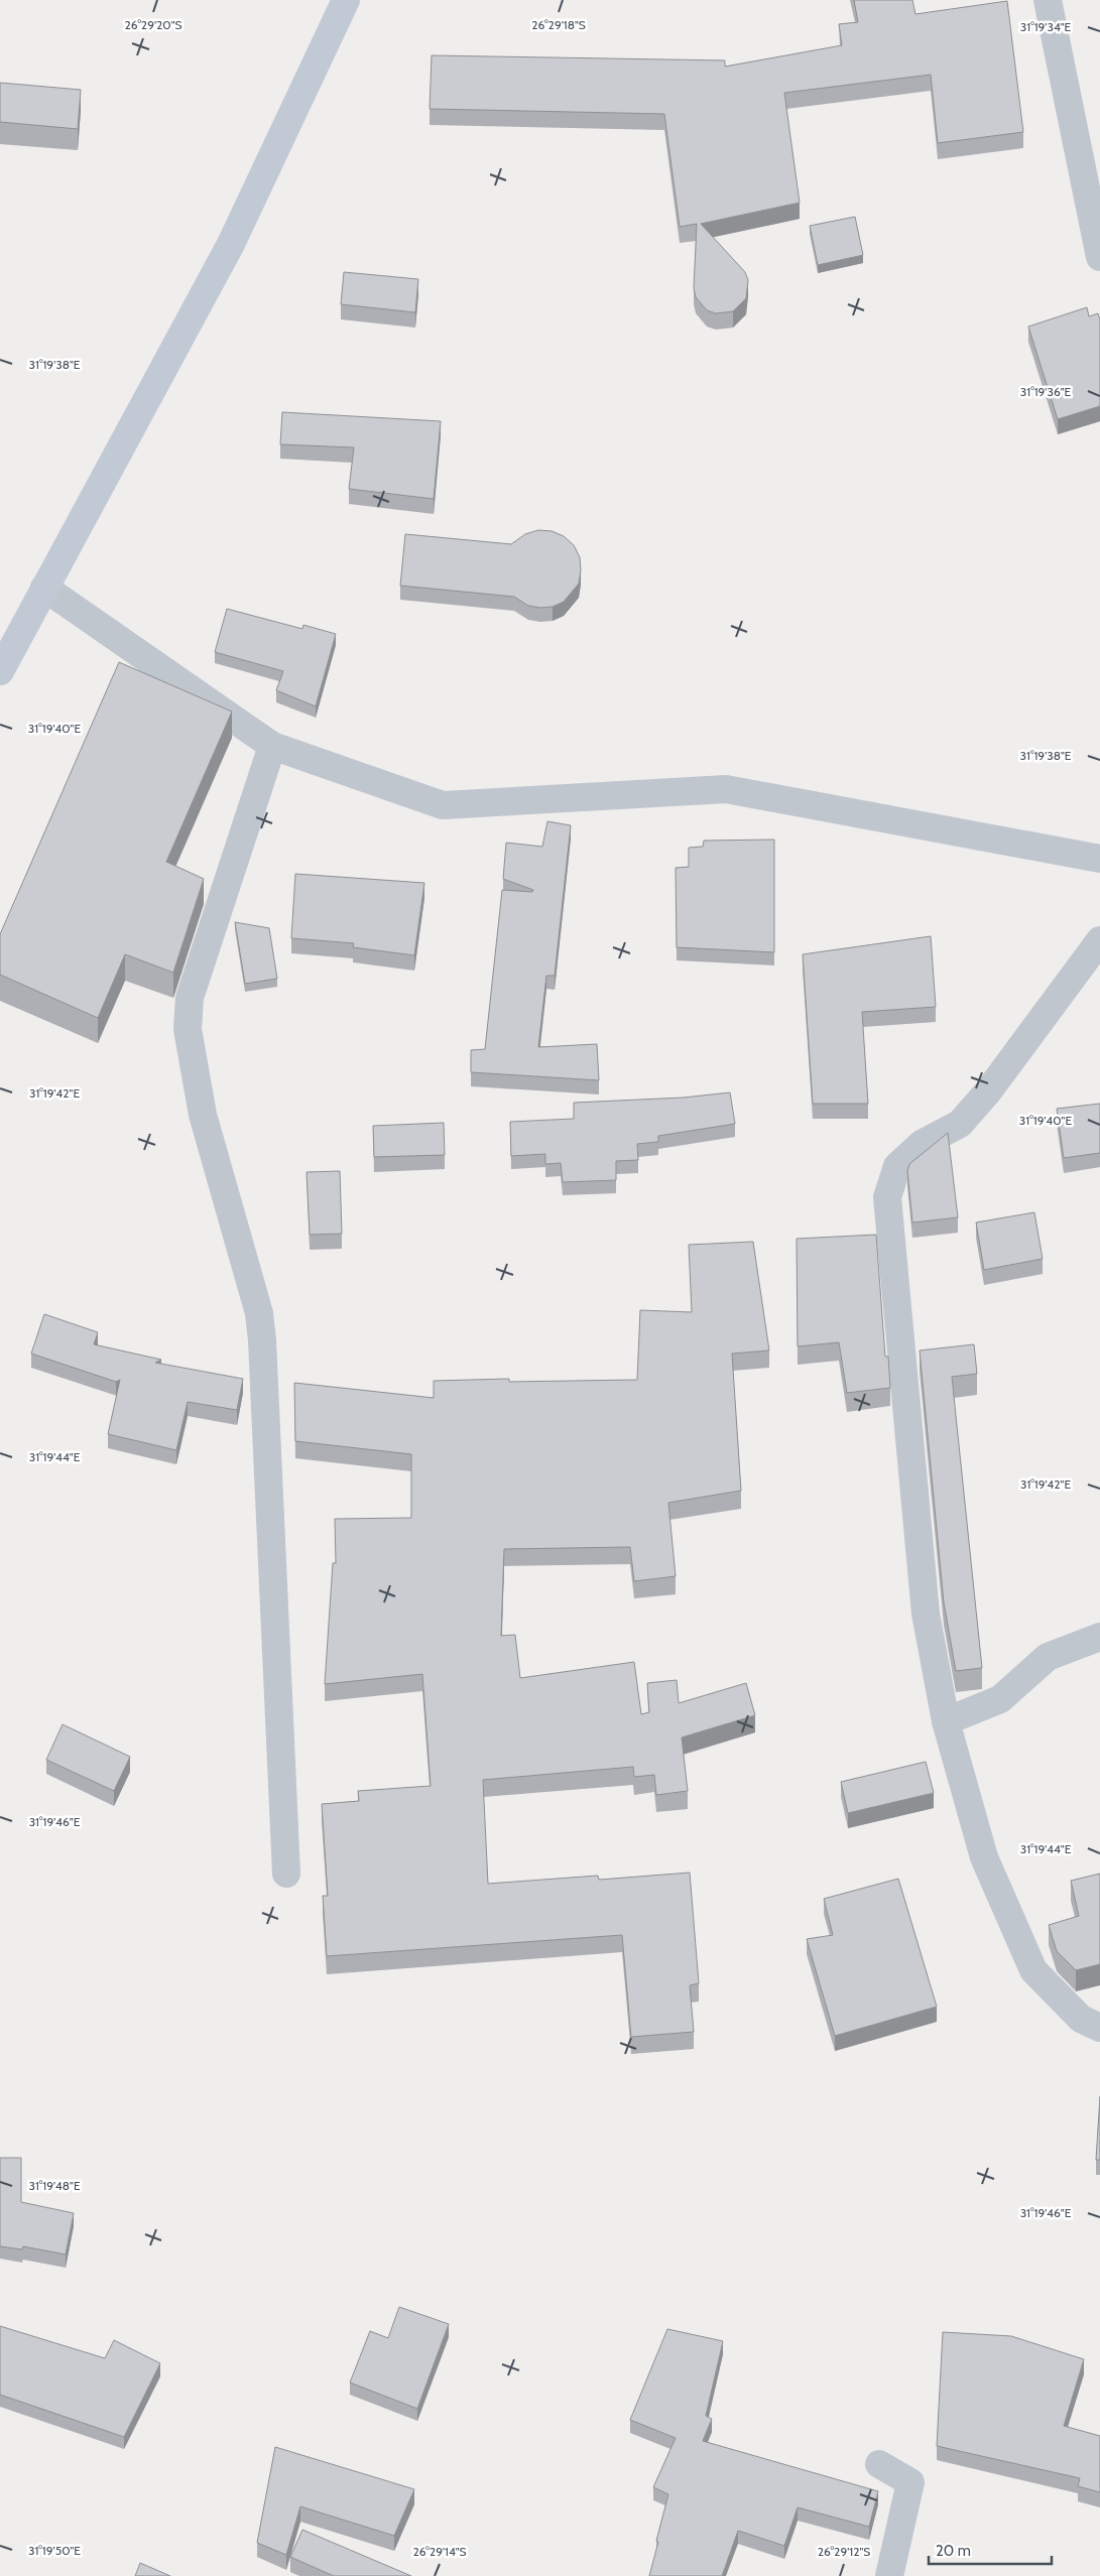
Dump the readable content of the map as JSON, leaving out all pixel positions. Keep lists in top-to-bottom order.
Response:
{
  "scale_bar": "20 m",
  "coordinates": [
    "26°29'20\"S",
    "26°29'18\"S",
    "31°19'34\"E",
    "31°19'38\"E",
    "31°19'36\"E",
    "31°19'40\"E",
    "31°19'42\"E",
    "31°19'44\"E",
    "31°19'46\"E",
    "31°19'48\"E",
    "31°19'50\"E",
    "26°29'14\"S",
    "26°29'12\"S"
  ]
}
